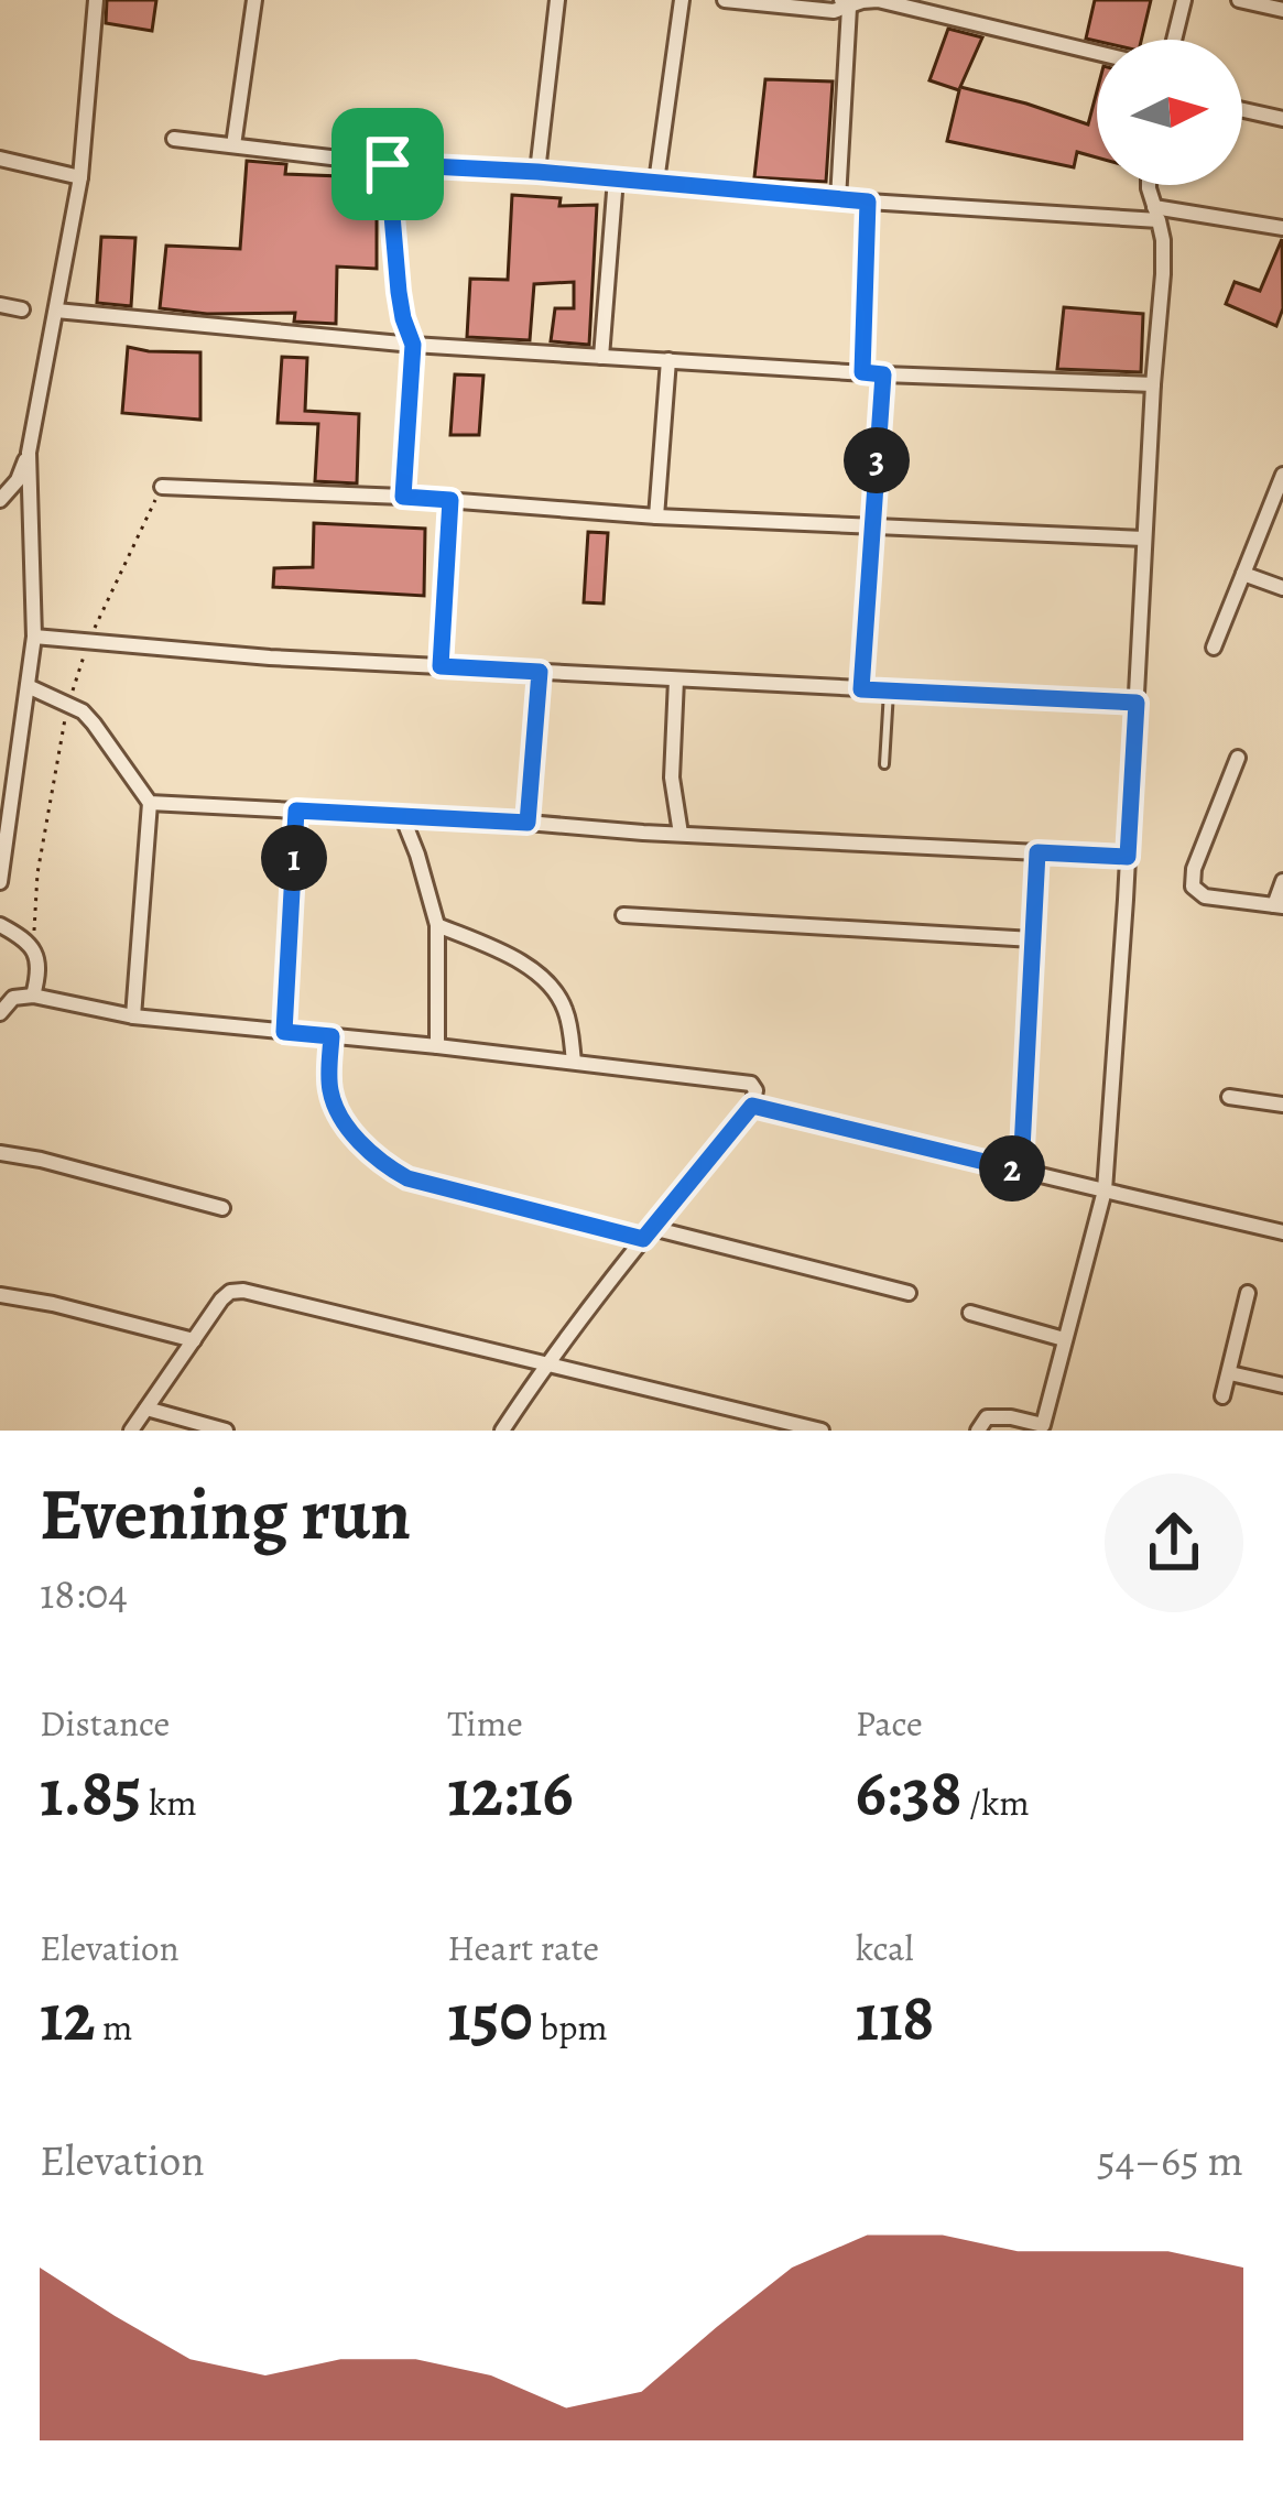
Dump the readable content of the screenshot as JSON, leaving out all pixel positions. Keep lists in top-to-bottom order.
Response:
{
  "north": "right",
  "page": {
    "pins": ["3", "1", "2"],
    "heading": ["Evening run", "18:04"],
    "stats": [
      ["Distance", "1.85 km"],
      ["Time", "12:16"],
      ["Pace", "6:38 /km"],
      ["Elevation", "12 m"],
      ["Heart rate", "150 bpm"],
      ["kcal", "118"]
    ],
    "chart": ["Elevation", "54–65 m"]
  }
}
